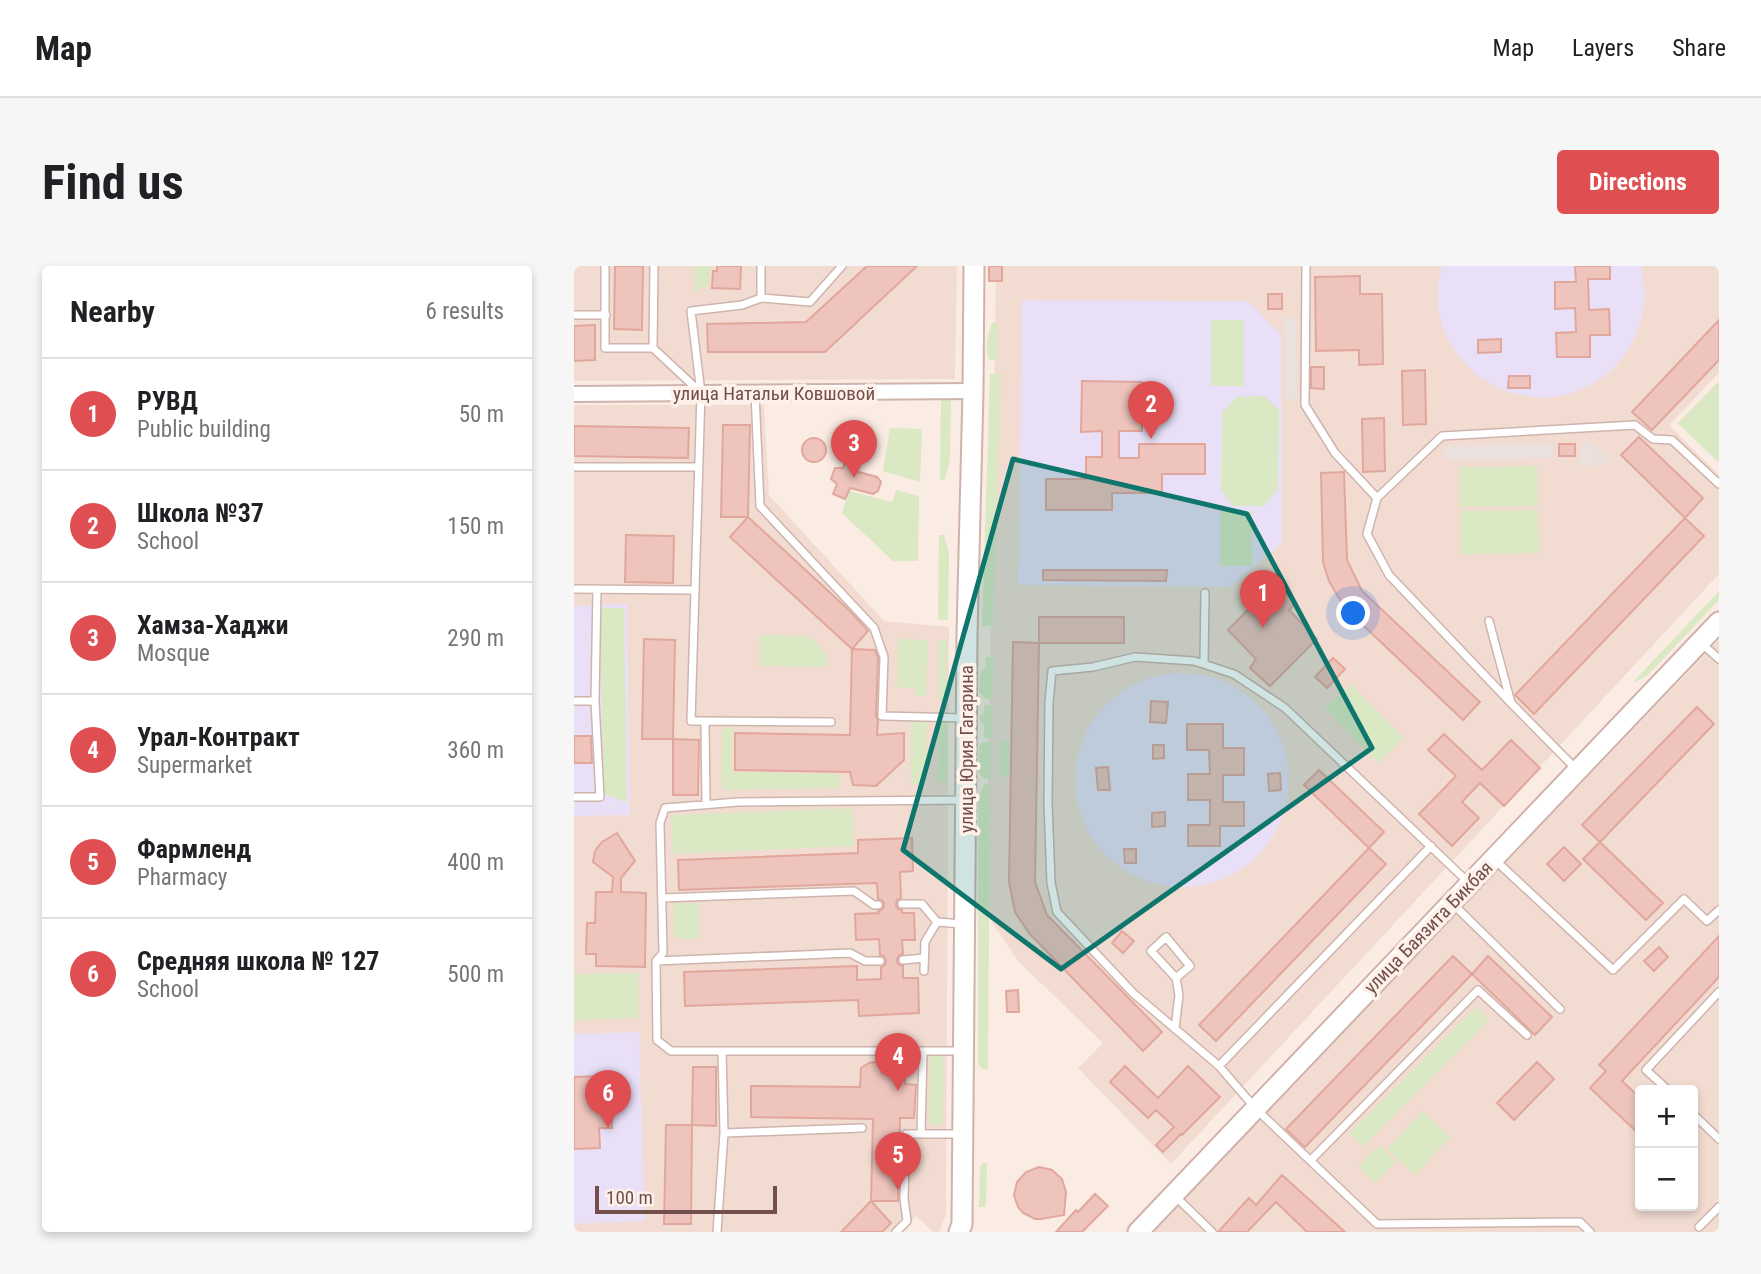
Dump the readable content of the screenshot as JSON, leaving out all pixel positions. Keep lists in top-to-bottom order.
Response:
{
  "streets": {
    "main road": ["улица Юрия Гагарина", "улица Баязита Бикбая"],
    "street": ["улица Натальи Ковшовой"]
  },
  "crossings": [
    ["улица Натальи Ковшовой", "улица Юрия Гагарина"]
  ],
  "scale_bar": "100 m",
  "page": {
    "header": "Map",
    "nav": ["Map", "Layers", "Share"],
    "buttons": "Directions",
    "title": "Find us",
    "heading": ["Nearby", "6 results"],
    "list": [
      {
        "mark": "1",
        "name": "РУВД",
        "note": "Public building",
        "value": "50 m"
      },
      {
        "mark": "2",
        "name": "Школа №37",
        "note": "School",
        "value": "150 m"
      },
      {
        "mark": "3",
        "name": "Хамза-Хаджи",
        "note": "Mosque",
        "value": "290 m"
      },
      {
        "mark": "4",
        "name": "Урал-Контракт",
        "note": "Supermarket",
        "value": "360 m"
      },
      {
        "mark": "5",
        "name": "Фармленд",
        "note": "Pharmacy",
        "value": "400 m"
      },
      {
        "mark": "6",
        "name": "Средняя школа № 127",
        "note": "School",
        "value": "500 m"
      }
    ],
    "pins": [
      "2",
      "3",
      "1",
      "4",
      "6",
      "5"
    ],
    "map_buttons": ["+", "−"],
    "scale": "100 m"
  }
}
